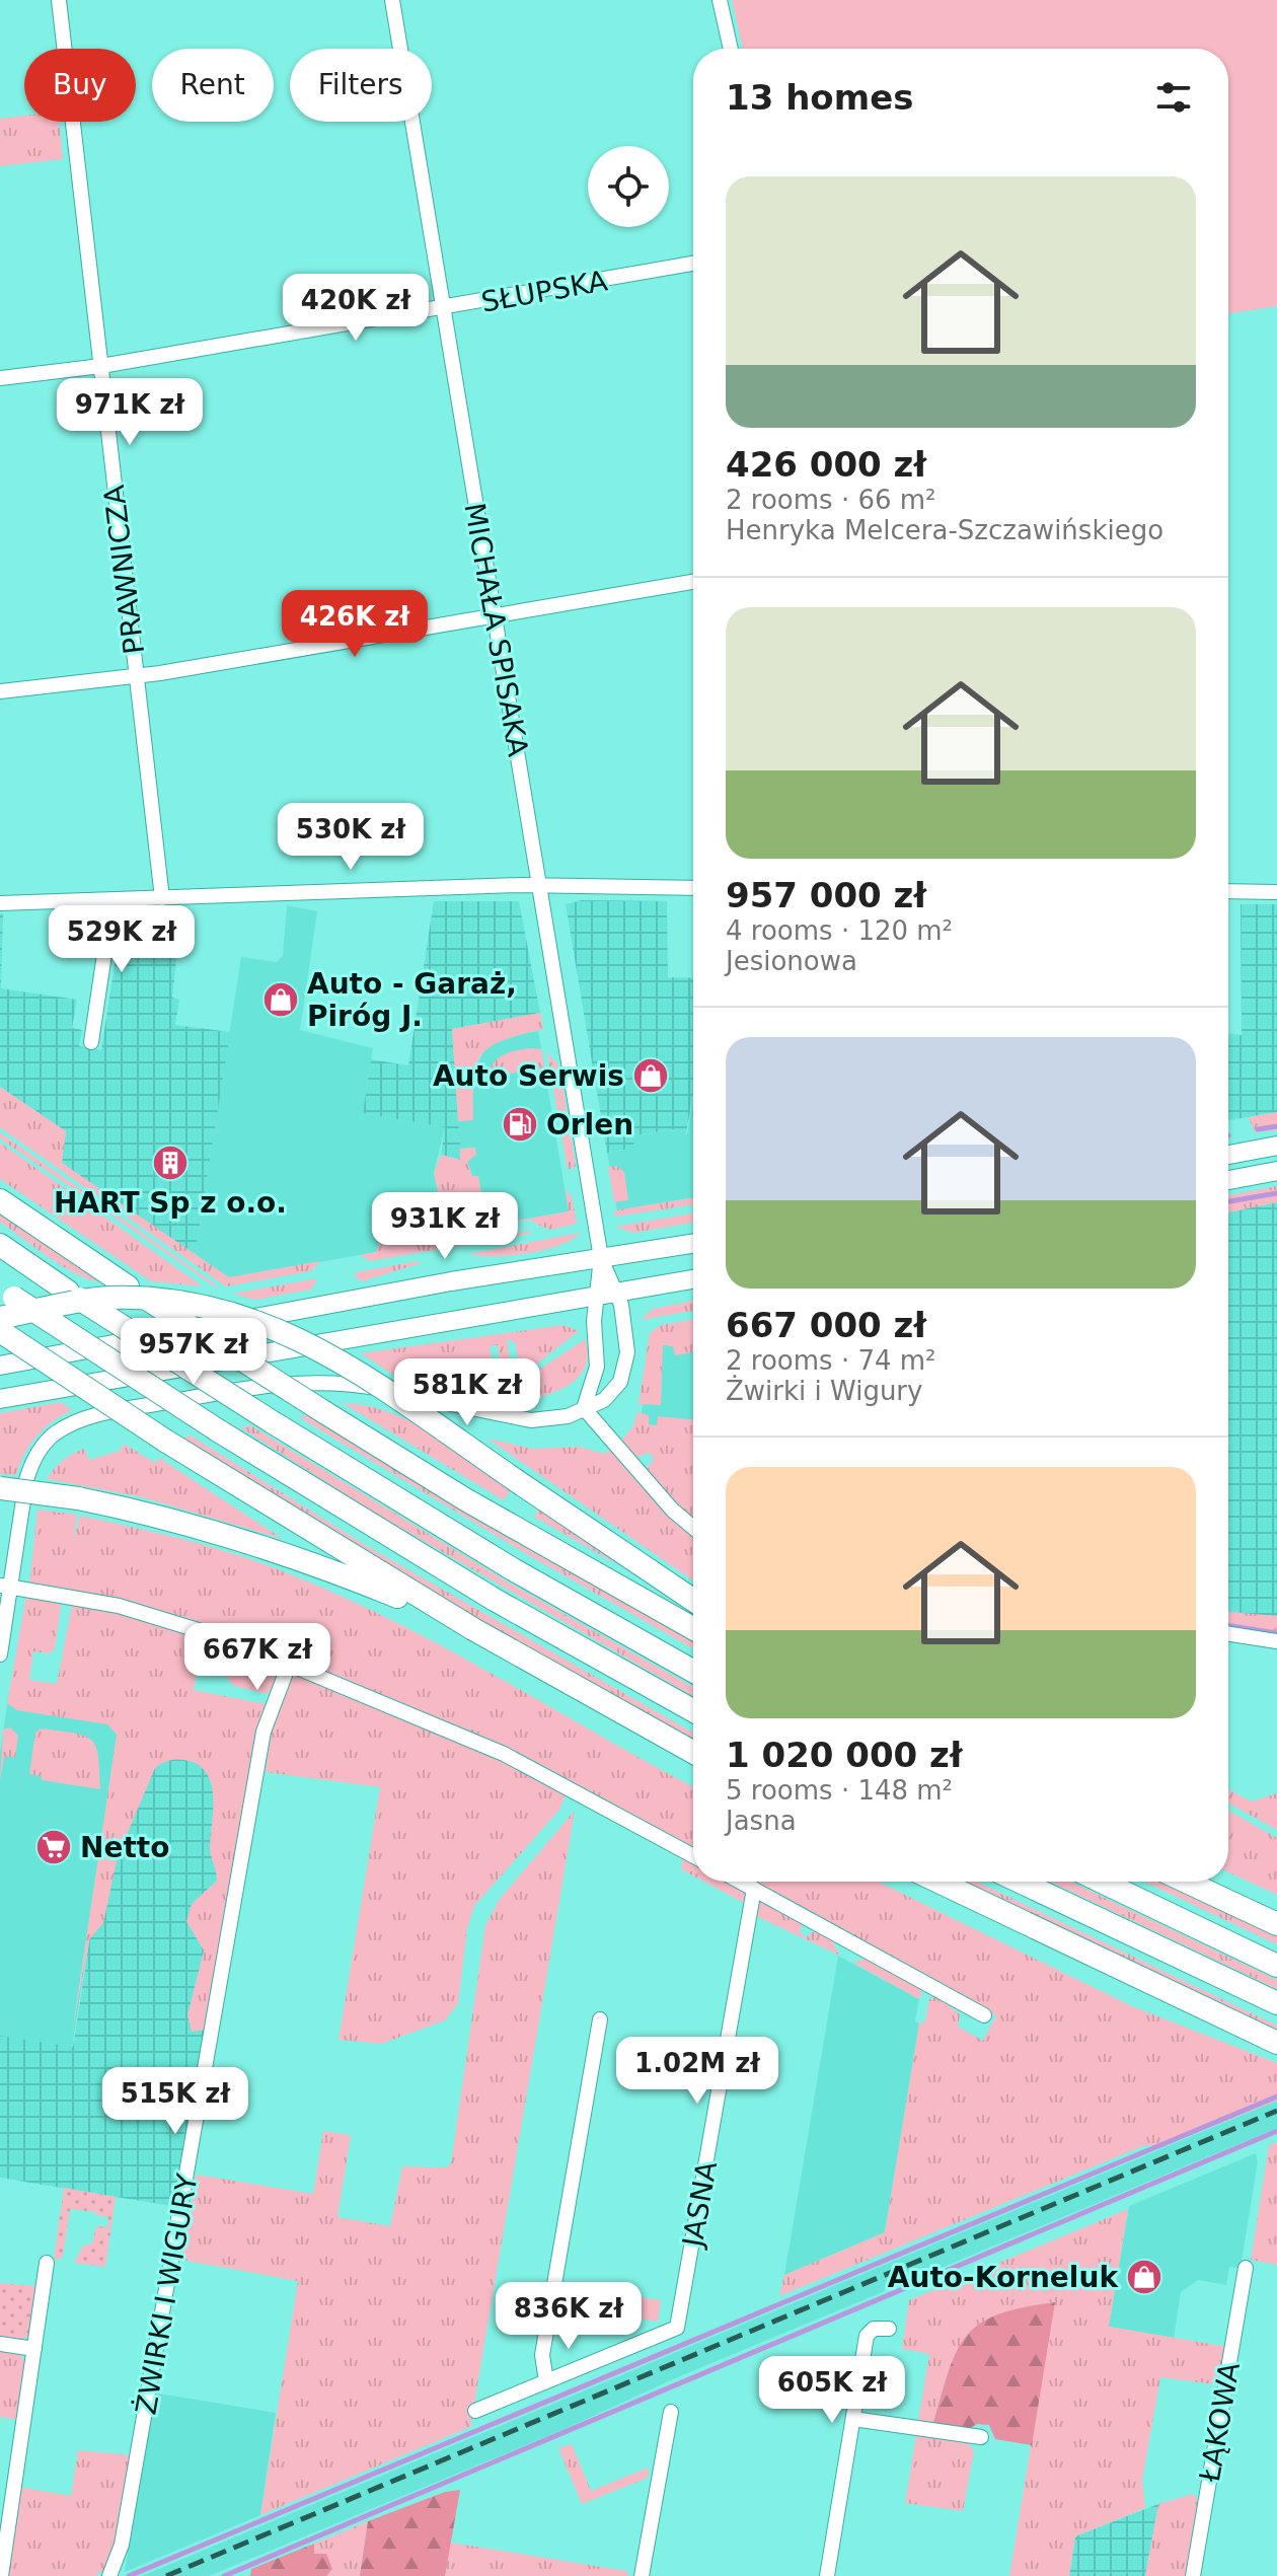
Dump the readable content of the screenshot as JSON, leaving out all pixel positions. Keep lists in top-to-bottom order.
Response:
{
  "streets": {
    "street": [
      "SŁUPSKA",
      "PRAWNICZA",
      "MICHAŁA SPISAKA",
      "JASNA",
      "ŻWIRKI I WIGURY",
      "ŁĄKOWA"
    ]
  },
  "crossings": [
    ["SŁUPSKA", "PRAWNICZA"],
    ["SŁUPSKA", "MICHAŁA SPISAKA"]
  ],
  "places": {
    "shop": ["Auto - Garaż, Piróg J.", "Auto Serwis", "Auto-Korneluk"],
    "fuel station": ["Orlen"],
    "building": ["HART Sp z o.o."],
    "supermarket": ["Netto"]
  },
  "page": {
    "chip": ["Buy", "Rent", "Filters"],
    "heading": "13 homes",
    "list": [
      {
        "name": "426 000 zł",
        "note": "2 rooms · 66 m² · Henryka Melcera-Szczawińskiego"
      },
      {
        "name": "957 000 zł",
        "note": "4 rooms · 120 m² · Jesionowa"
      },
      {
        "name": "667 000 zł",
        "note": "2 rooms · 74 m² · Żwirki i Wigury"
      },
      {
        "name": "1 020 000 zł",
        "note": "5 rooms · 148 m² · Jasna"
      }
    ],
    "price": [
      "420K zł",
      "971K zł",
      "426K zł",
      "530K zł",
      "529K zł",
      "931K zł",
      "957K zł",
      "581K zł",
      "667K zł",
      "1.02M zł",
      "515K zł",
      "836K zł",
      "605K zł"
    ]
  }
}
